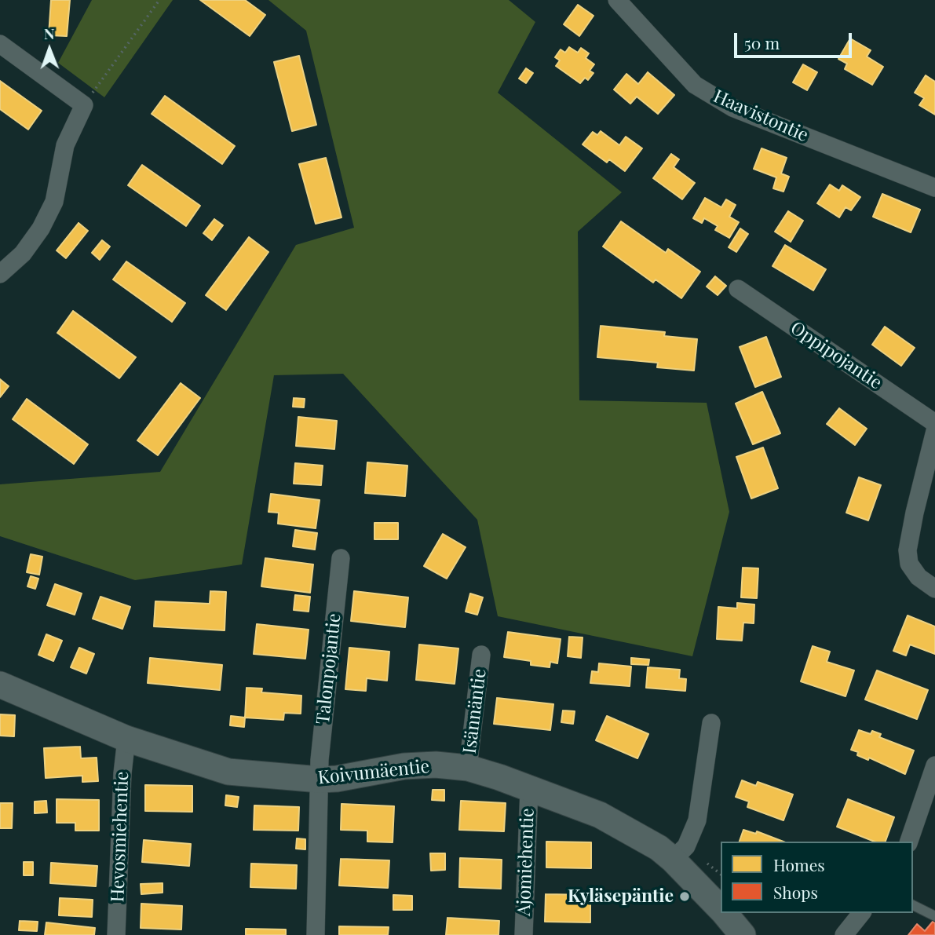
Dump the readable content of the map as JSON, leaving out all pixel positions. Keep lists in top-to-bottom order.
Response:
{
  "streets": {
    "street": [
      "Haavistontie",
      "Oppipojantie",
      "Talonpojantie",
      "Isännäntie",
      "Koivumäentie",
      "Hevosmiehentie",
      "Ajomiehentie"
    ]
  },
  "crossings": [
    ["Talonpojantie", "Koivumäentie"],
    ["Isännäntie", "Koivumäentie"],
    ["Koivumäentie", "Hevosmiehentie"],
    ["Koivumäentie", "Ajomiehentie"]
  ],
  "places": ["Kyläsepäntie"],
  "legend": ["Homes", "Shops"],
  "scale_bar": "50 m",
  "north": "top"
}
